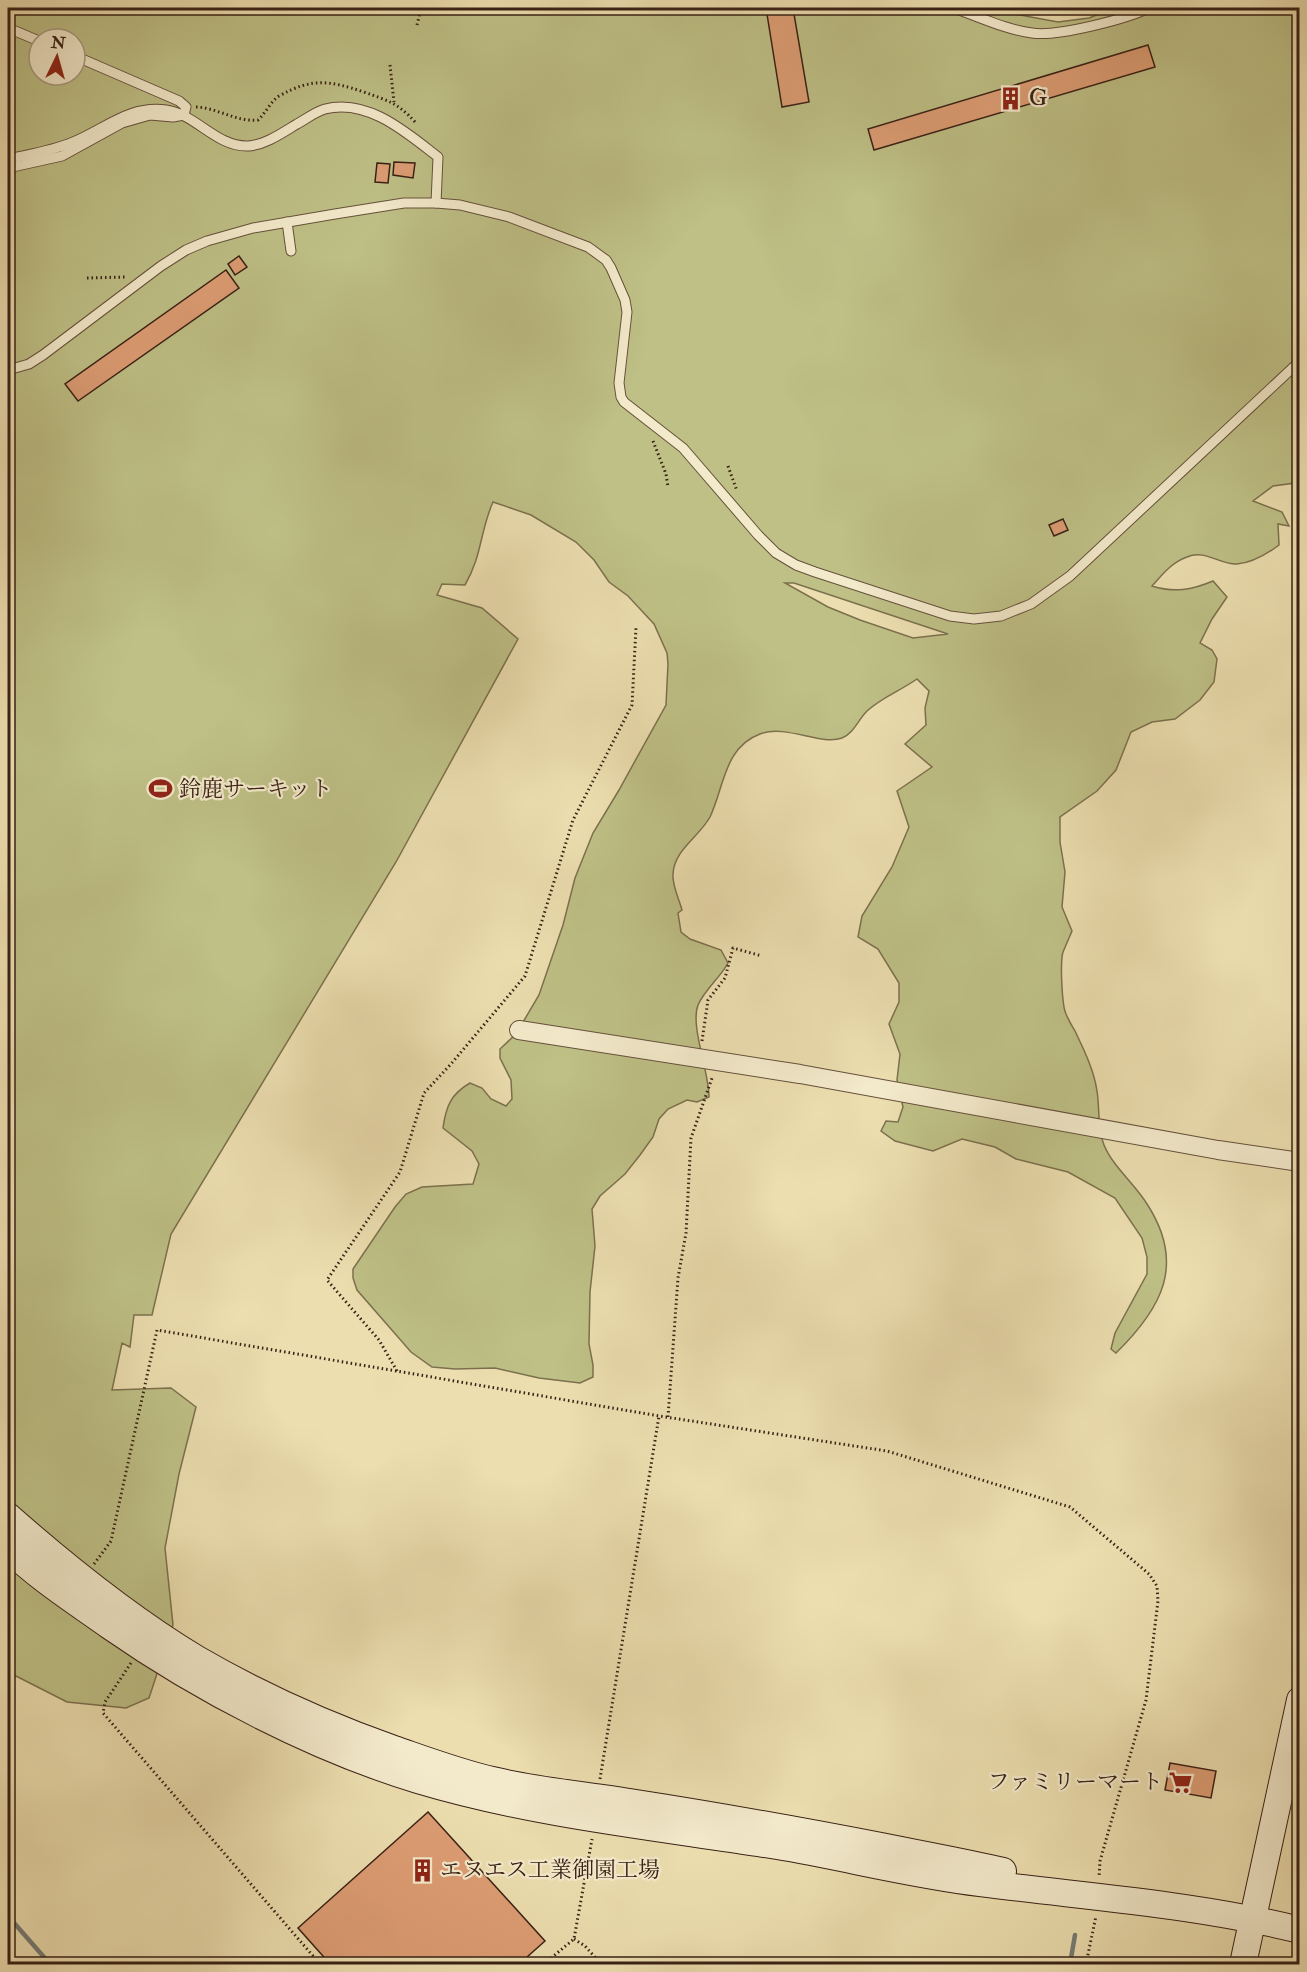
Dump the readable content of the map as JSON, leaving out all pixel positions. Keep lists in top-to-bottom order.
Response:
{
  "places": {
    "building": ["G", "エヌエス工業御園工場"],
    "sports": ["鈴鹿サーキット"],
    "supermarket": ["ファミリーマート"]
  },
  "north": "top"
}
